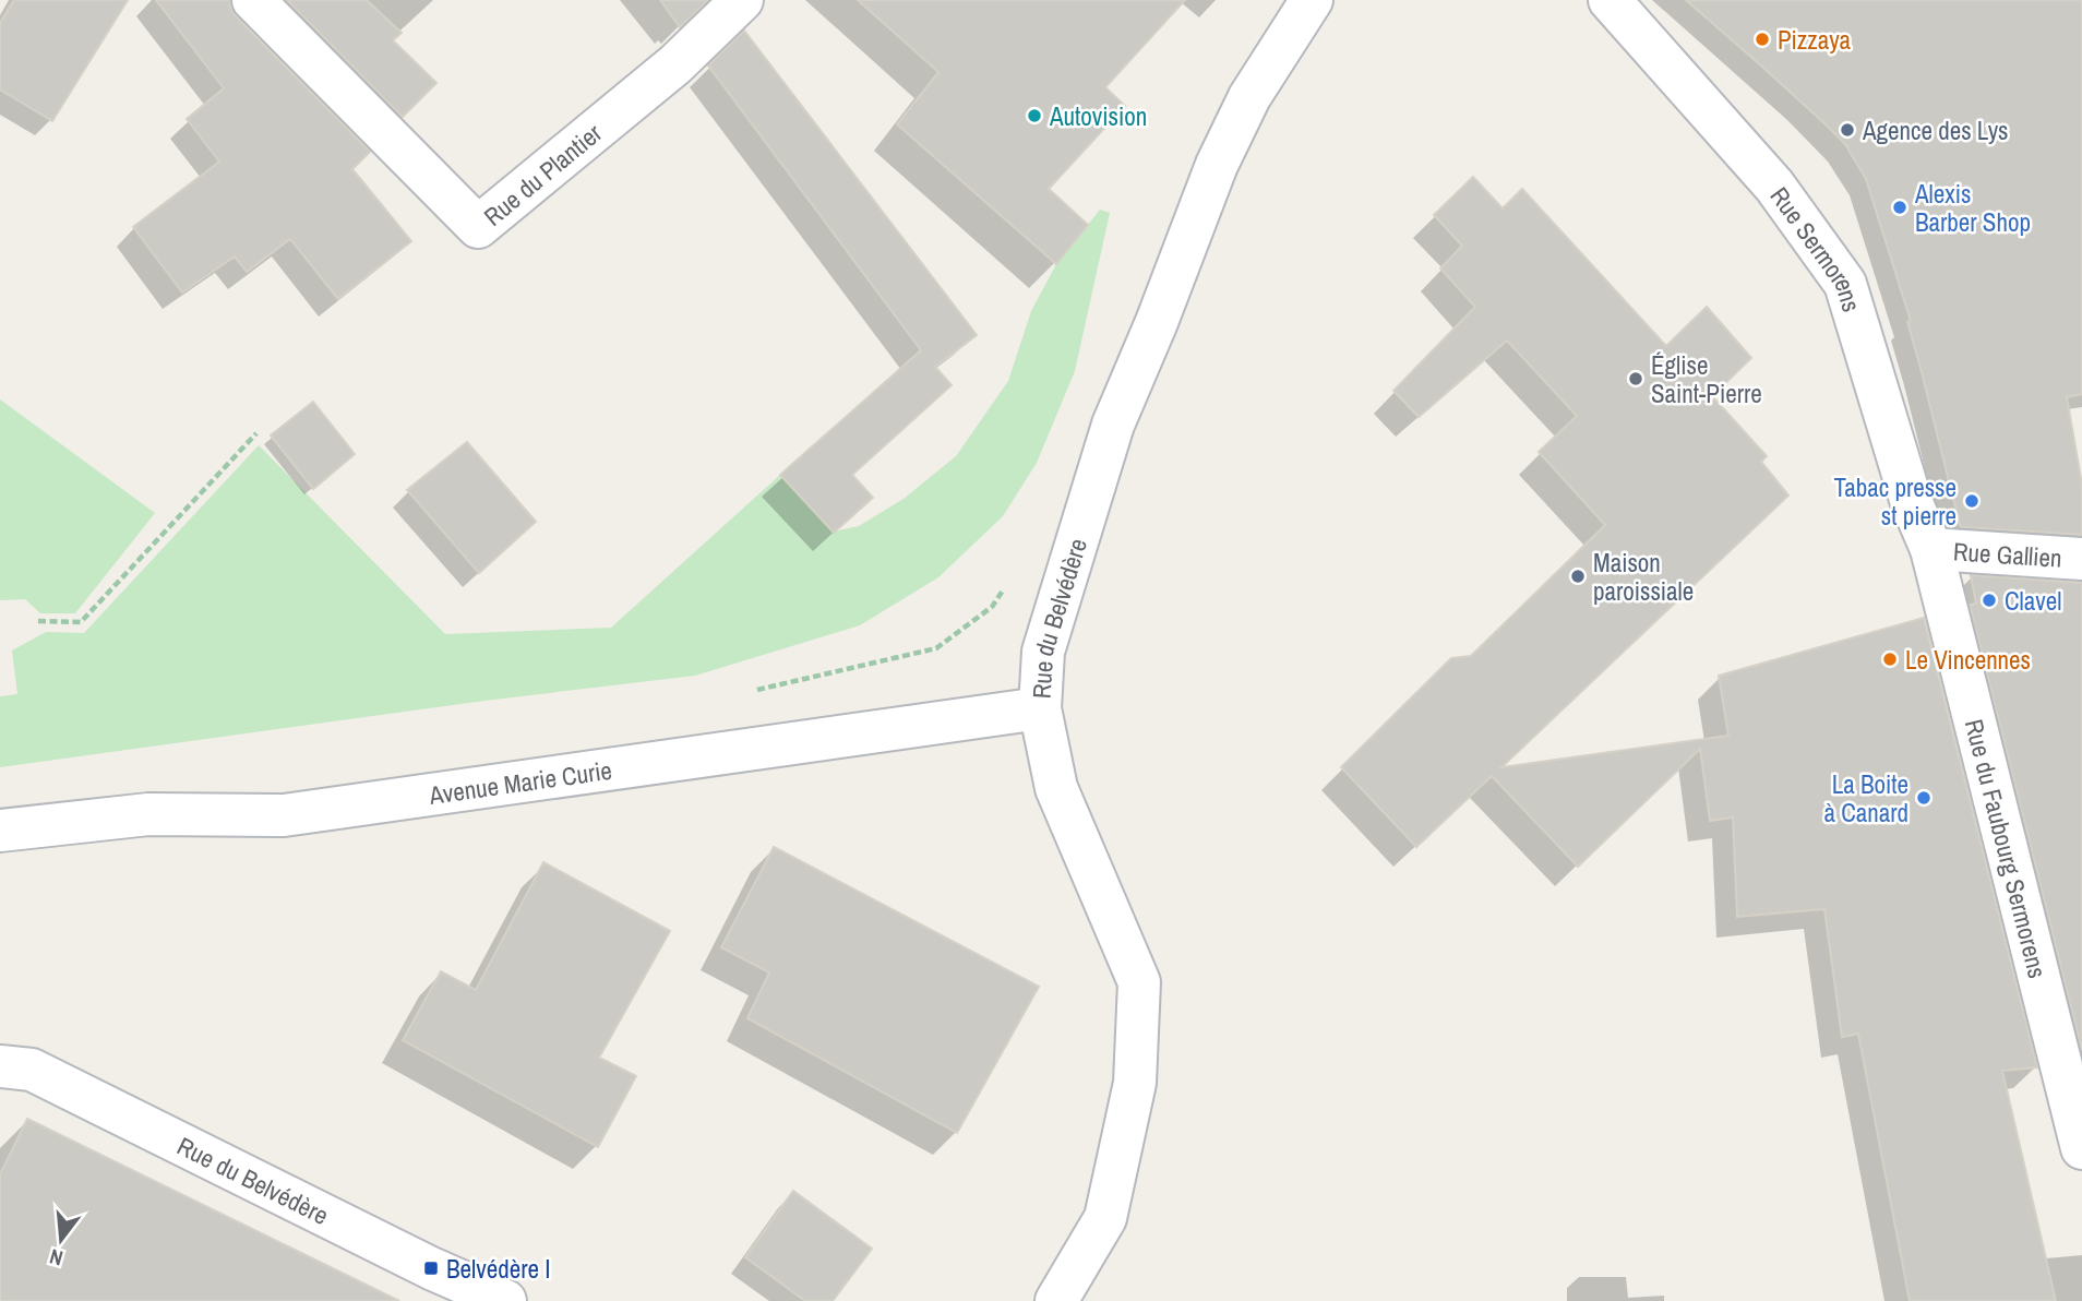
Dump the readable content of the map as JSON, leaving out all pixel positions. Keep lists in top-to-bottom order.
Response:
{
  "streets": {
    "street": [
      "Rue du Plantier",
      "Rue Sermorens",
      "Rue Gallien",
      "Rue du Belvédère",
      "Avenue Marie Curie",
      "Rue du Faubourg Sermorens"
    ]
  },
  "crossings": [
    ["Rue Sermorens", "Rue Gallien"],
    ["Rue Sermorens", "Rue du Faubourg Sermorens"],
    ["Rue Gallien", "Rue du Faubourg Sermorens"],
    ["Rue du Belvédère", "Avenue Marie Curie"]
  ],
  "places": {
    "other": [
      "Pizzaya",
      "Autovision",
      "Agence des Lys",
      "Alexis Barber Shop",
      "Église Saint-Pierre",
      "Tabac presse st pierre",
      "Maison paroissiale",
      "Clavel",
      "Le Vincennes",
      "La Boite à Canard"
    ],
    "transit": ["Belvédère I"]
  },
  "north": "bottom"
}
